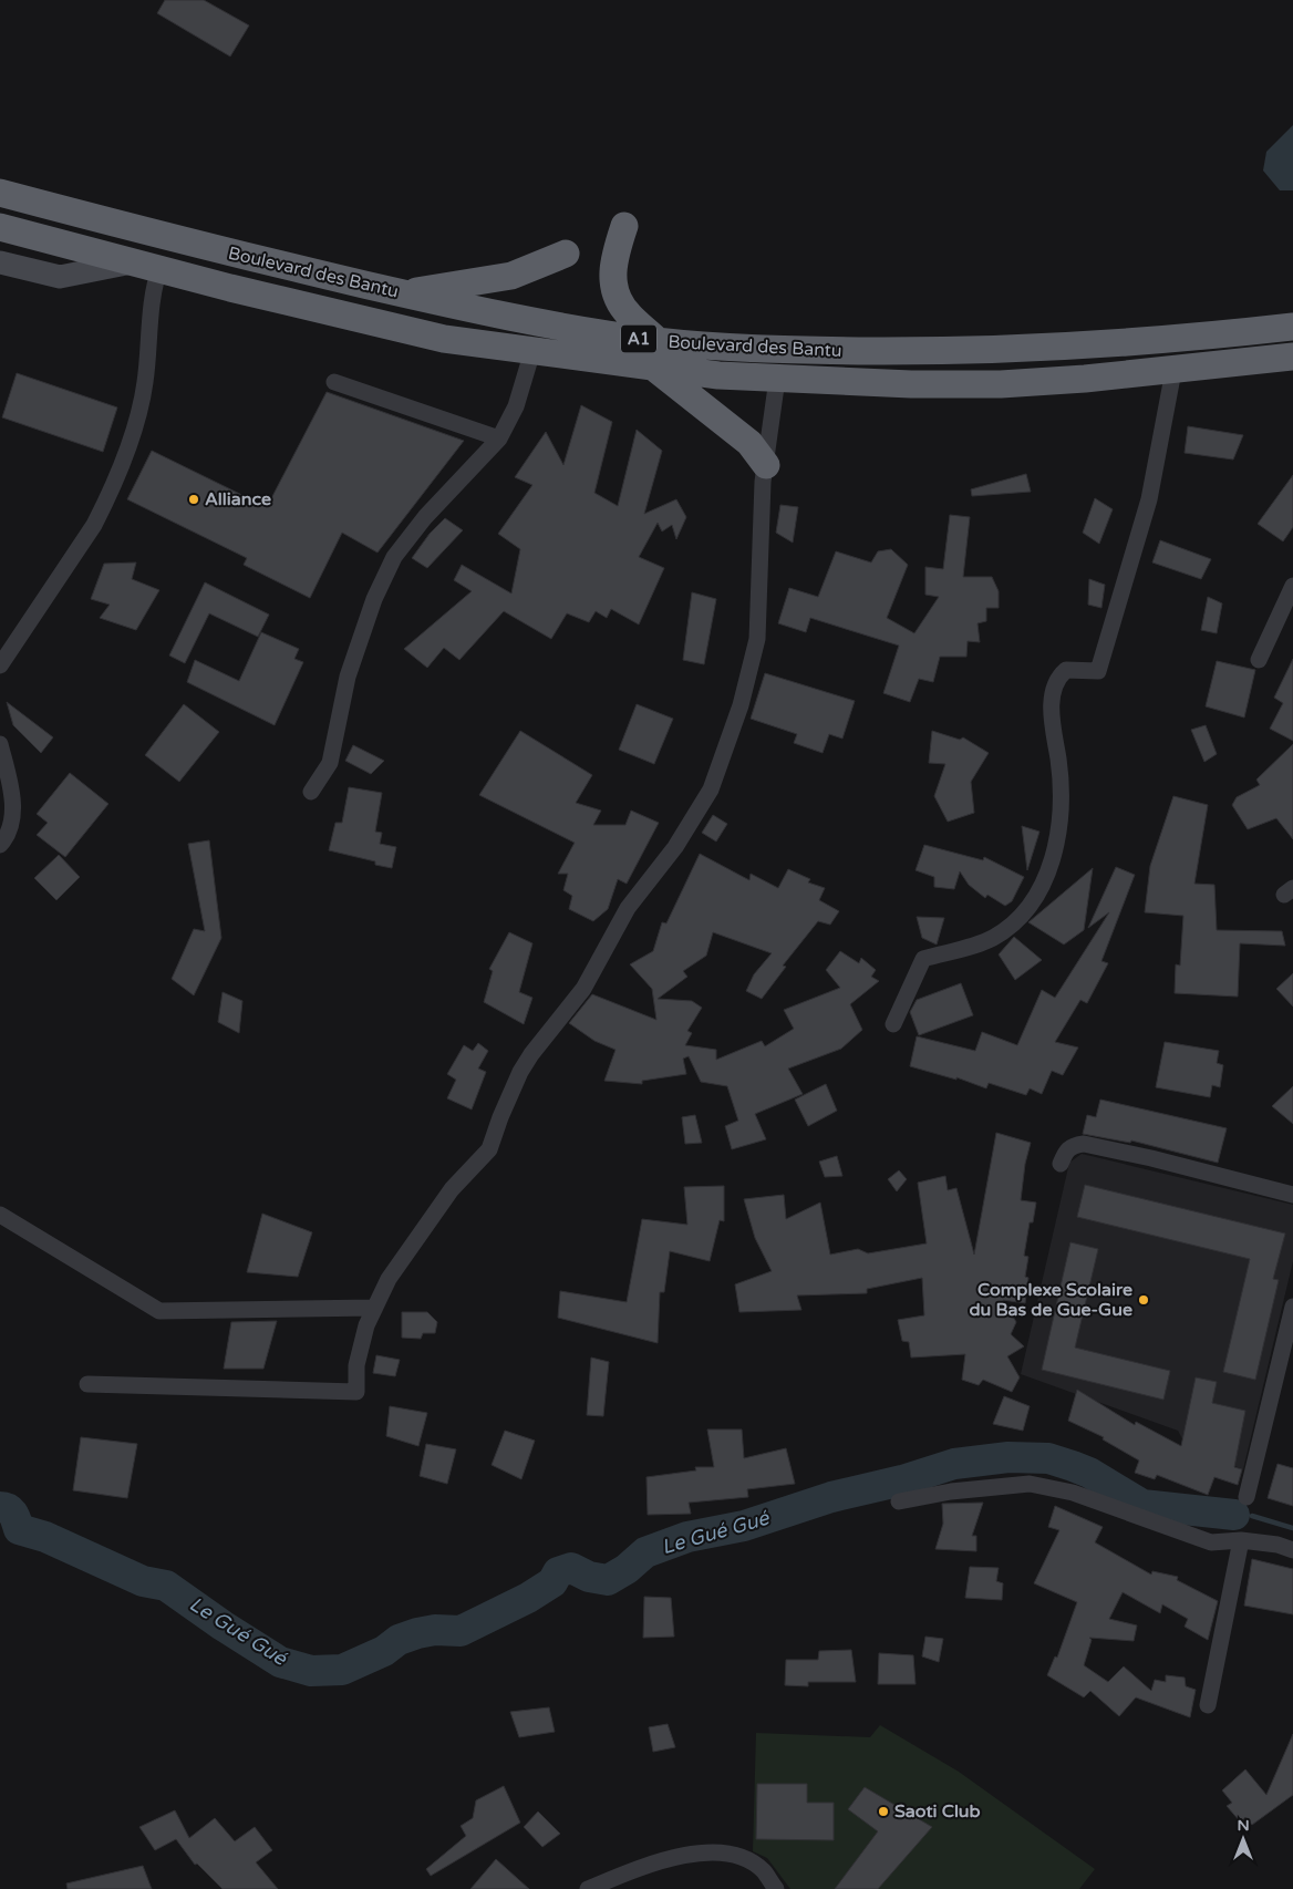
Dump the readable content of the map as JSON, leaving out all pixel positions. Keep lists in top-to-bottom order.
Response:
{
  "streets": {
    "highway": ["Boulevard des Bantu", "A1"]
  },
  "water": ["Le Gué Gué"],
  "places": ["Alliance", "Complexe Scolaire du Bas de Gue-Gue", "Saoti Club"],
  "north": "top"
}
